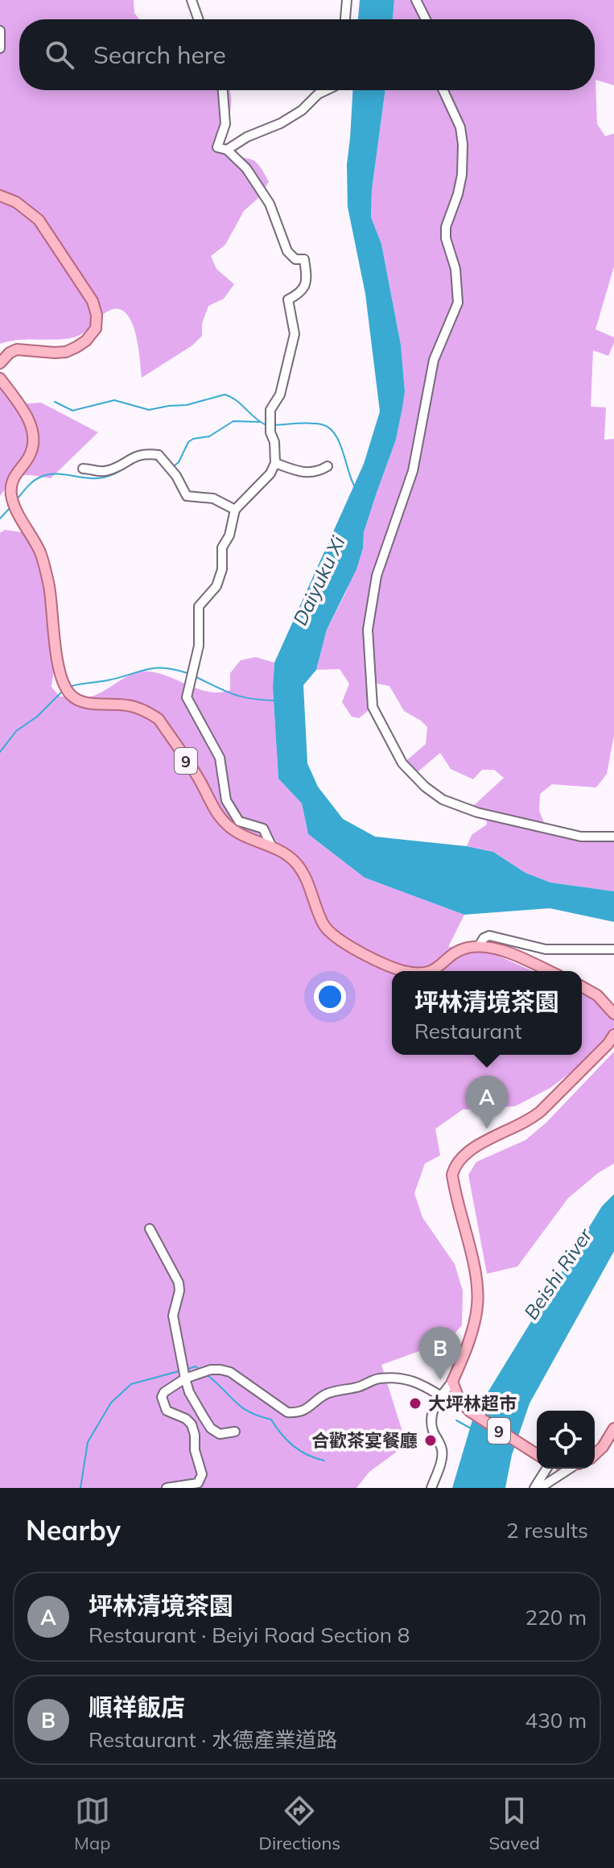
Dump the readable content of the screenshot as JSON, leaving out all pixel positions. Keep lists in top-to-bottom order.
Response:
{
  "streets": {
    "main road": ["9"]
  },
  "water": ["Daiyuku Xi", "Beishi River"],
  "places": ["大坪林超市", "合歡茶宴餐廳"],
  "page": {
    "search": "Search here",
    "popup": ["坪林清境茶園", "Restaurant"],
    "pins": ["A", "B"],
    "heading": ["Nearby", "2 results"],
    "list": [
      {
        "mark": "A",
        "name": "坪林清境茶園",
        "note": "Restaurant · Beiyi Road Section 8",
        "value": "220 m"
      },
      {
        "mark": "B",
        "name": "順祥飯店",
        "note": "Restaurant · 水德產業道路",
        "value": "430 m"
      }
    ],
    "nav": ["Map", "Directions", "Saved"]
  }
}
